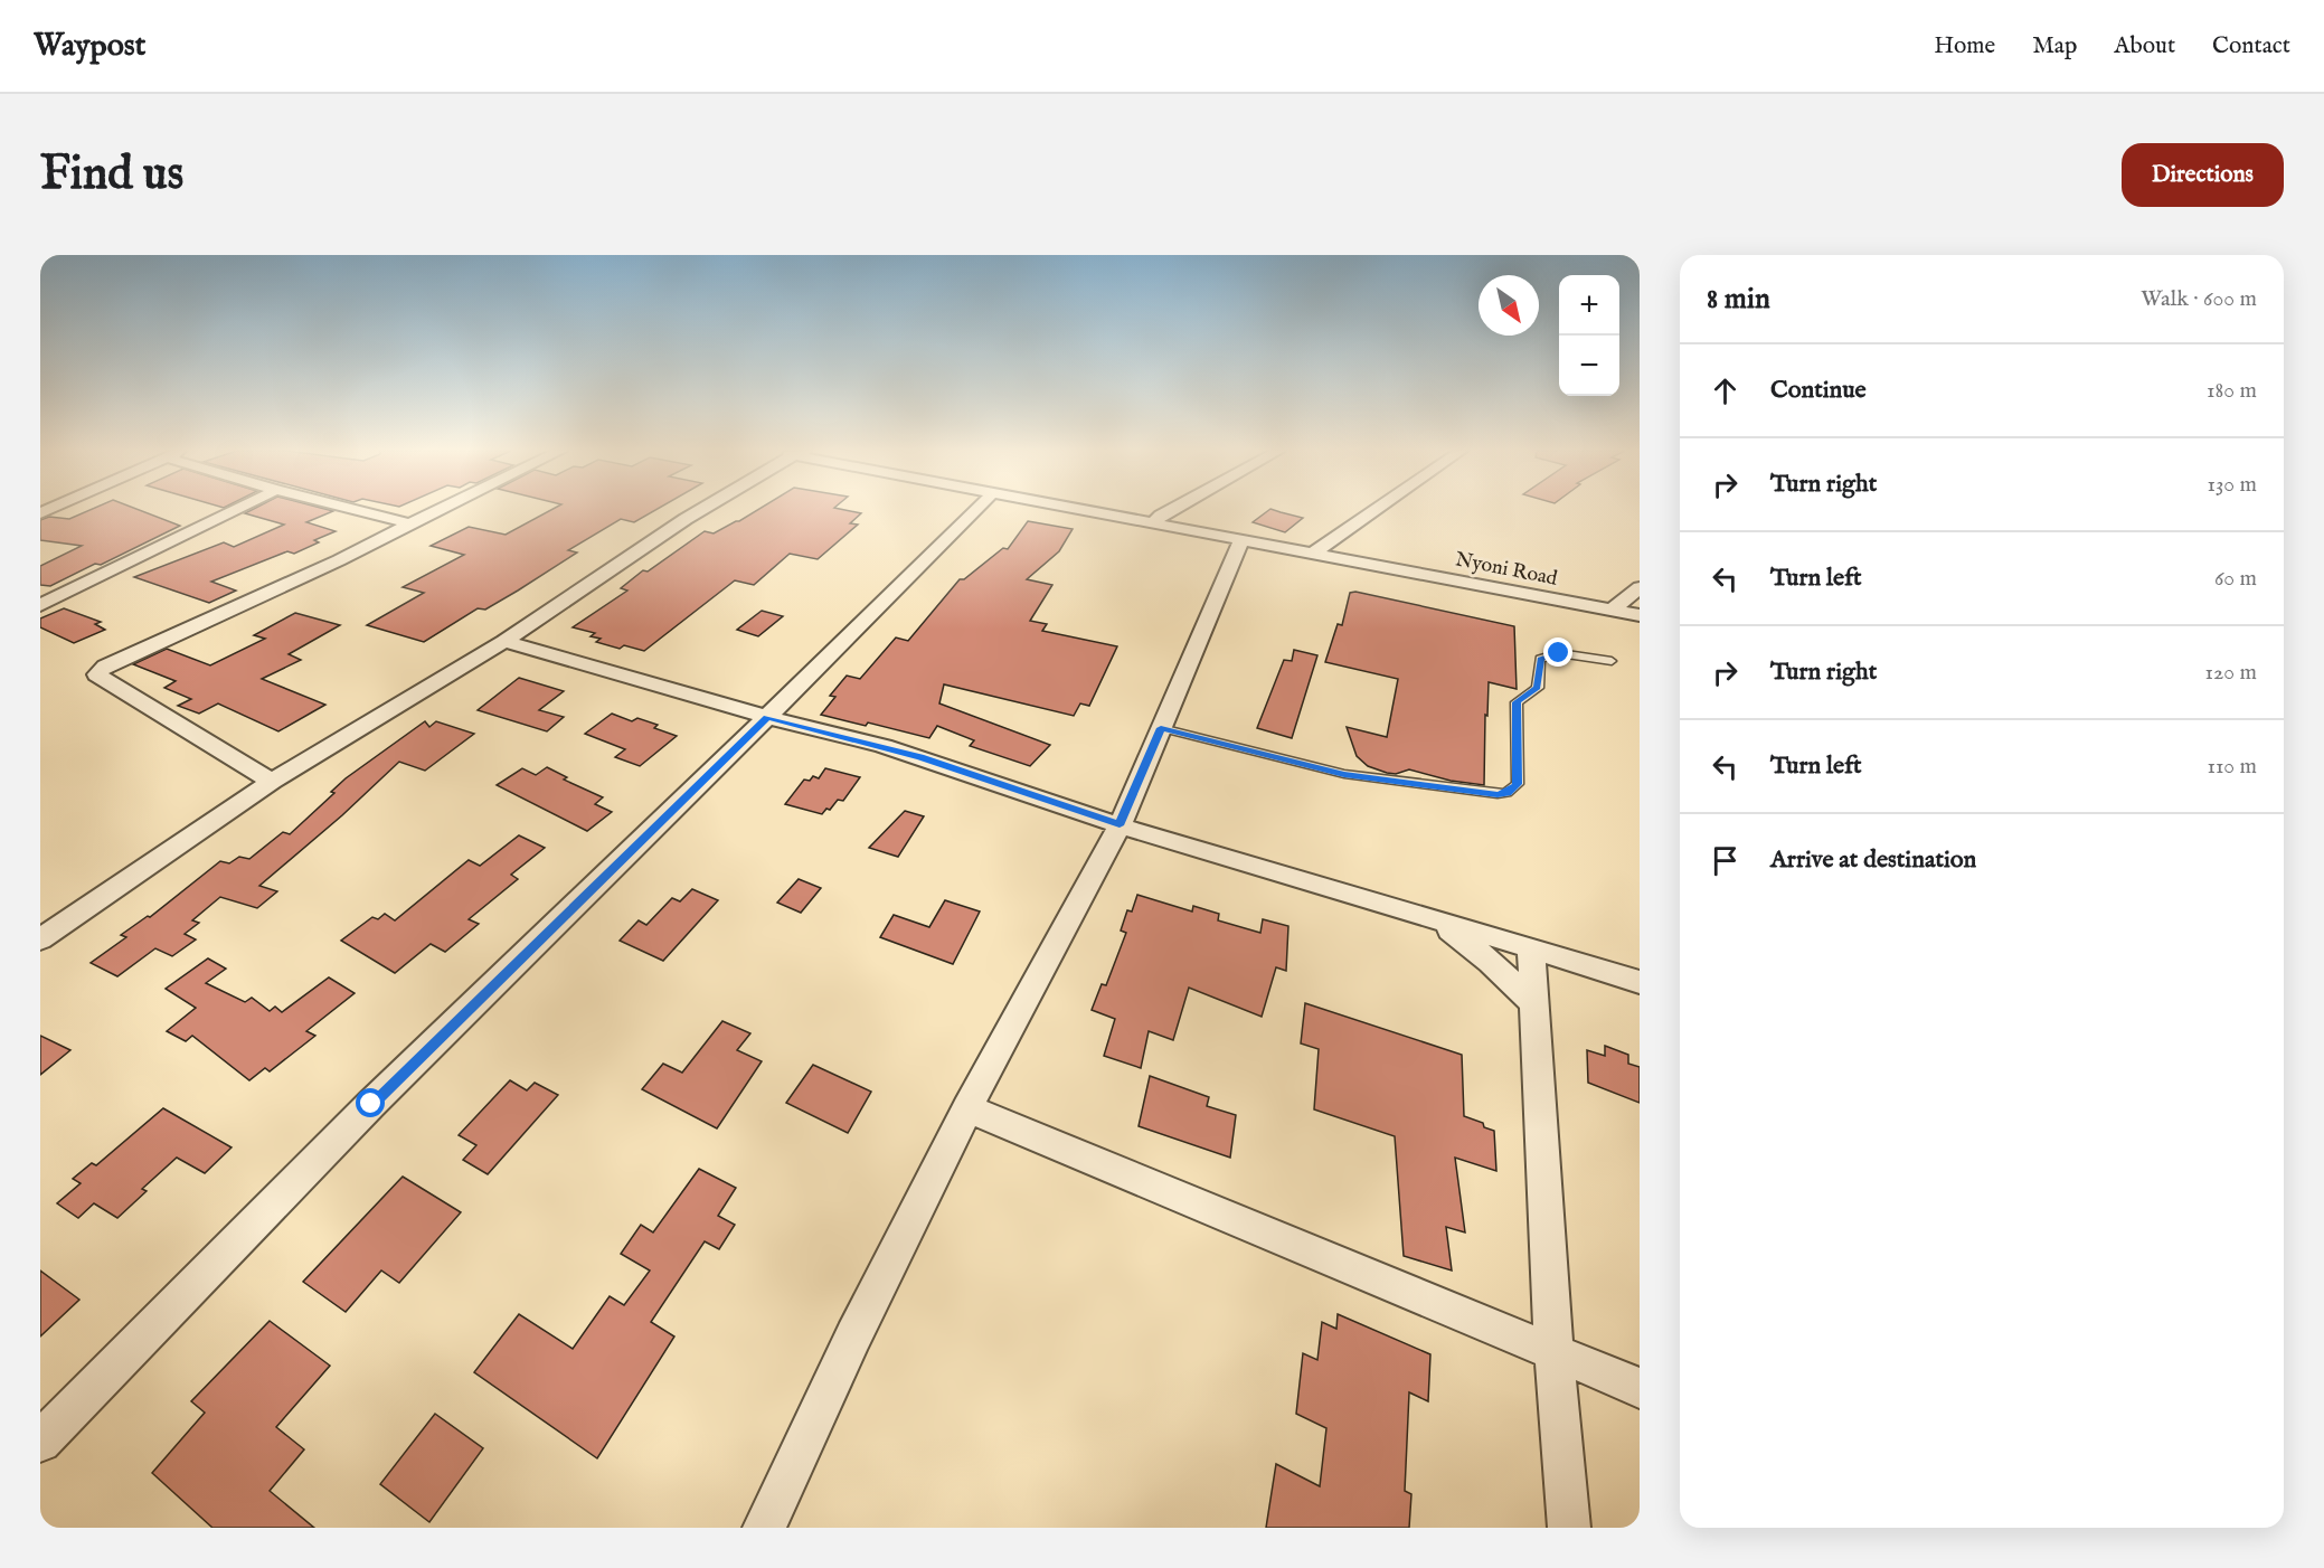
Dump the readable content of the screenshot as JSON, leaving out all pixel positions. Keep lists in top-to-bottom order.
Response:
{
  "streets": {
    "street": ["Nyoni Road"]
  },
  "north": "bottom right",
  "page": {
    "header": "Waypost",
    "nav": [
      "Home",
      "Map",
      "About",
      "Contact"
    ],
    "buttons": "Directions",
    "title": "Find us",
    "heading": ["8 min", "Walk · 600 m"],
    "map_buttons": ["+", "−"],
    "list": [
      ["Continue", "180 m"],
      ["Turn right", "130 m"],
      ["Turn left", "60 m"],
      ["Turn right", "120 m"],
      ["Turn left", "110 m"],
      "Arrive at destination"
    ]
  }
}
